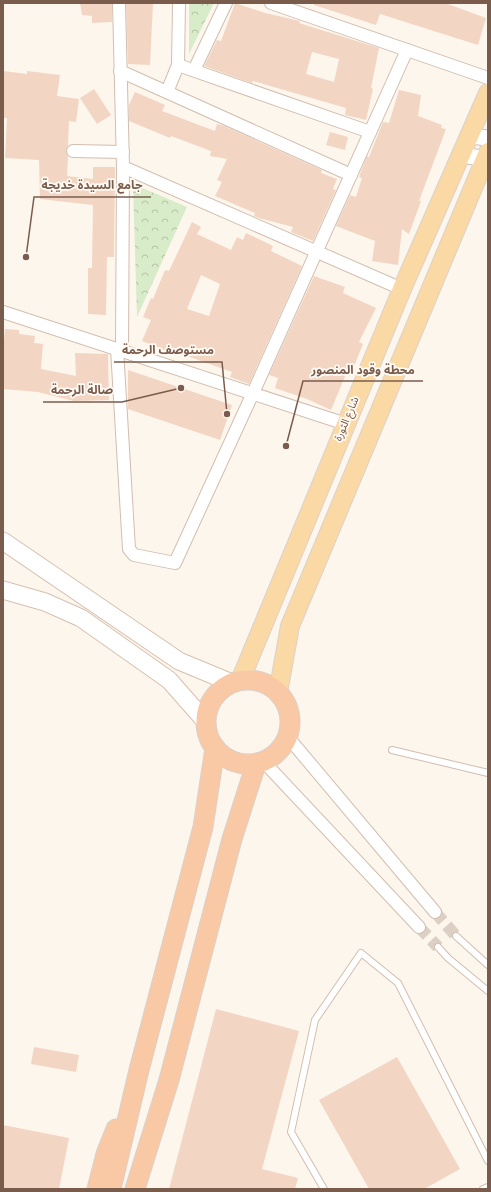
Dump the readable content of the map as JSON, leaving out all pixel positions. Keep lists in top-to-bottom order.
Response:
{
  "streets": {
    "main road": ["شارع الثورة"]
  },
  "places": [
    "جامع السيدة خديجة",
    "صالة الرحمة",
    "مستوصف الرحمة",
    "محطة وقود المنصور"
  ]
}
